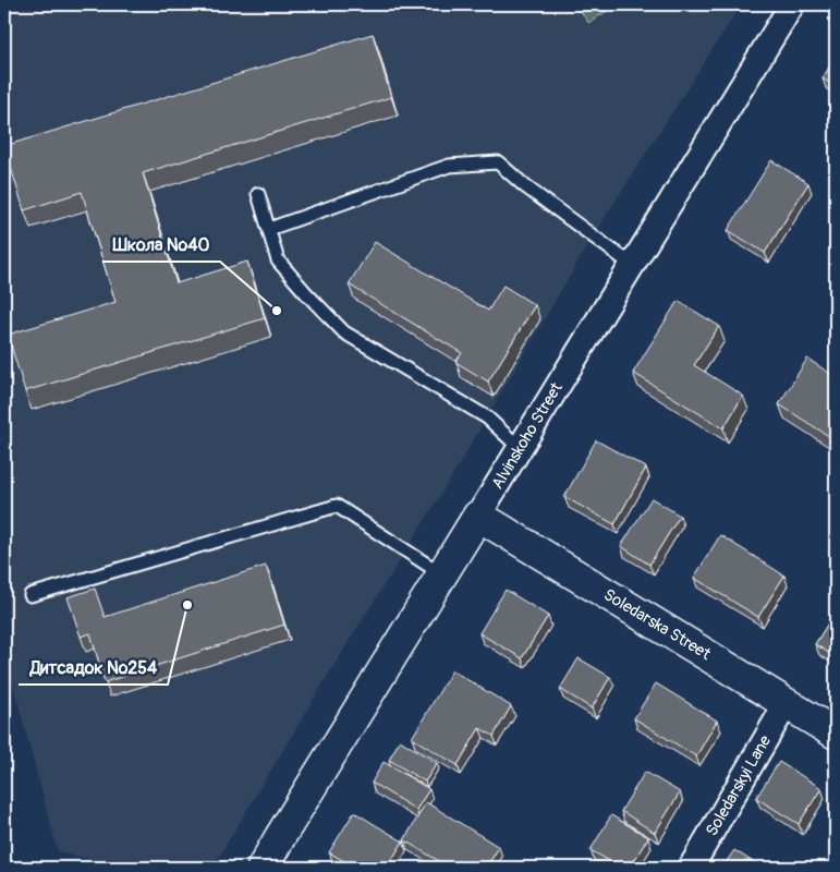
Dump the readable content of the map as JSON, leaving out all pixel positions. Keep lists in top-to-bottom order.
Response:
{
  "streets": {
    "street": ["Alvinskoho Street", "Soledarska Street", "Soledarskyi Lane"]
  },
  "crossings": [
    ["Alvinskoho Street", "Soledarska Street"],
    ["Soledarska Street", "Soledarskyi Lane"]
  ],
  "places": ["Школа №40", "Дитсадок №254"]
}
